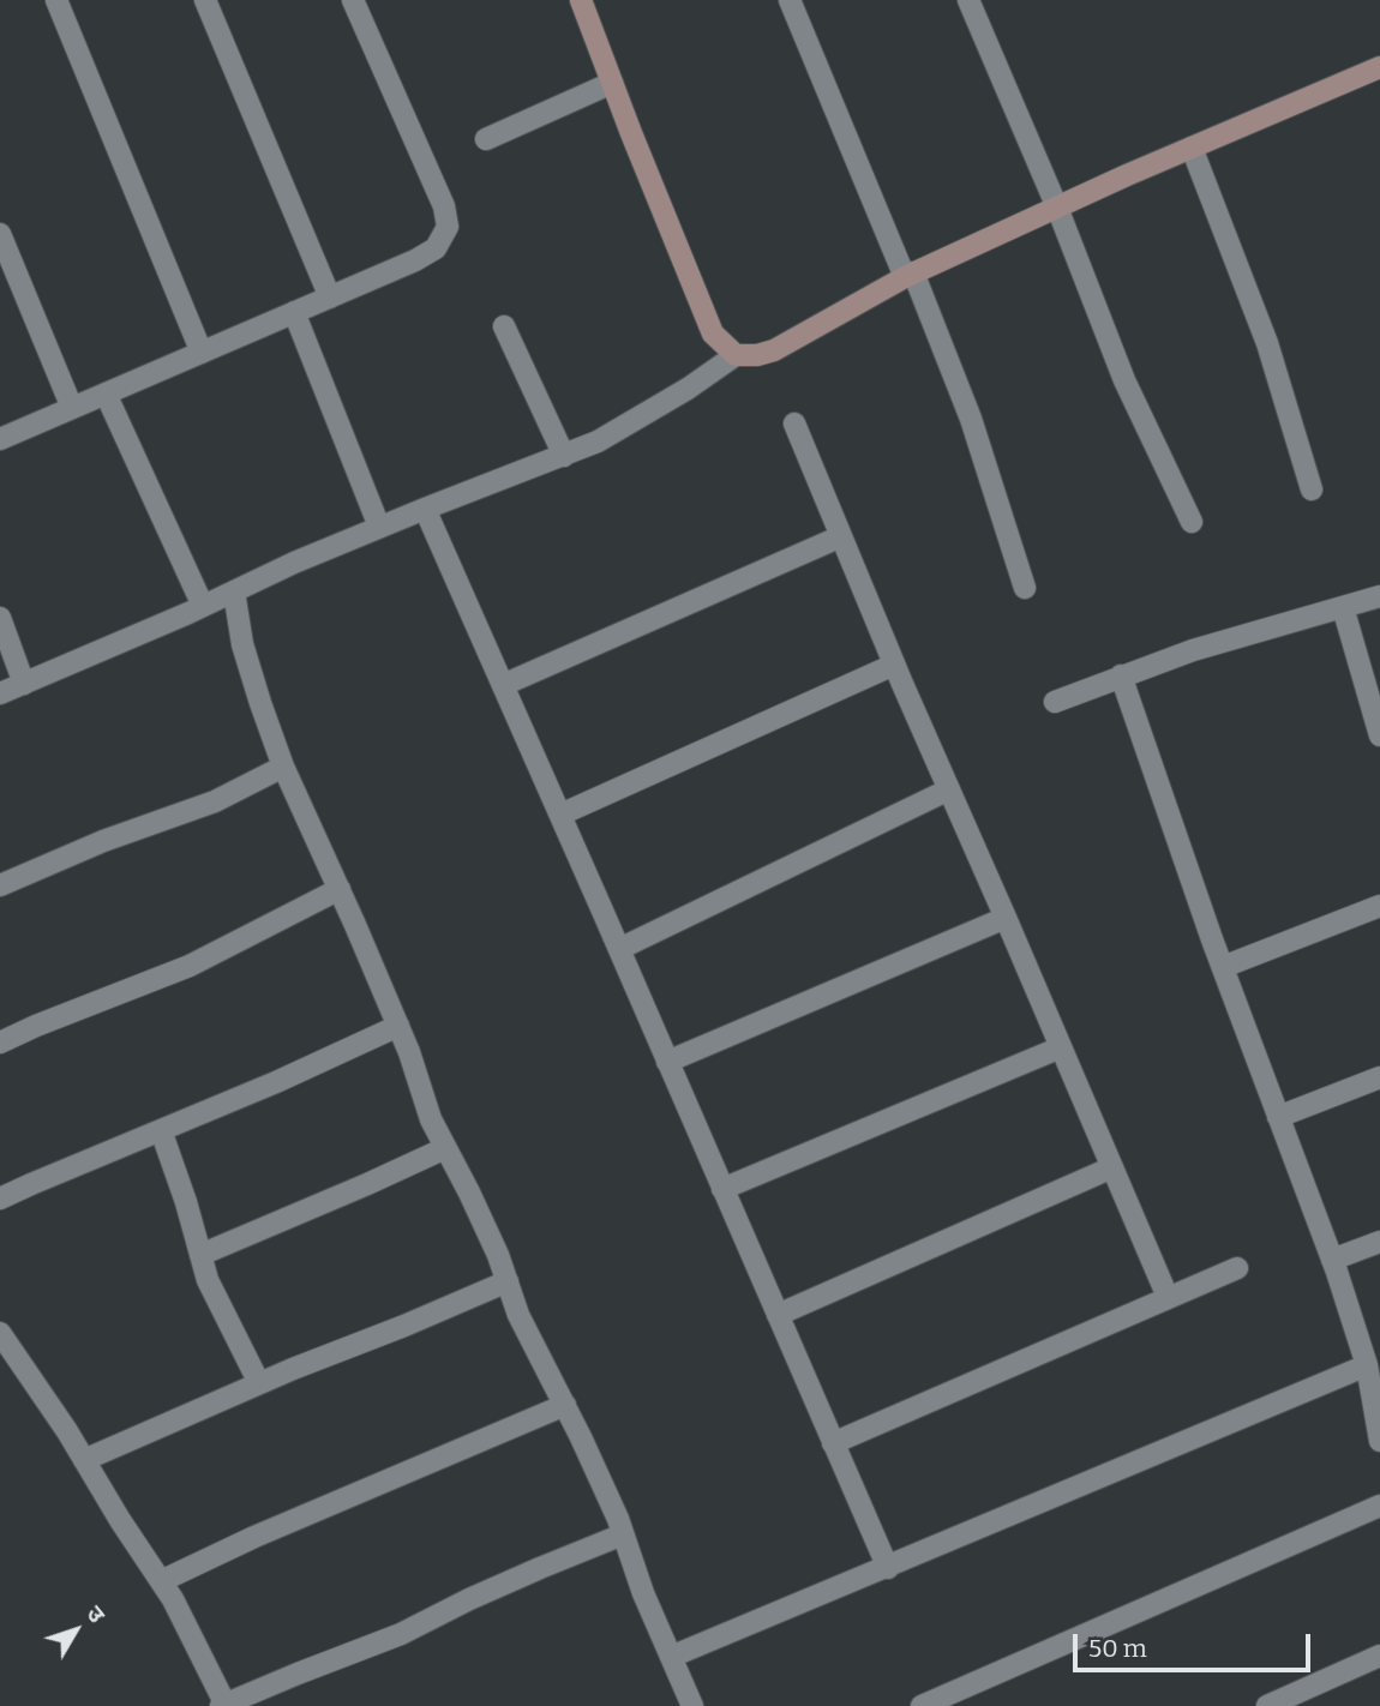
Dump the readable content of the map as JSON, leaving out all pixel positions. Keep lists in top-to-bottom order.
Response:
{
  "scale_bar": "50 m",
  "north": "top right"
}
